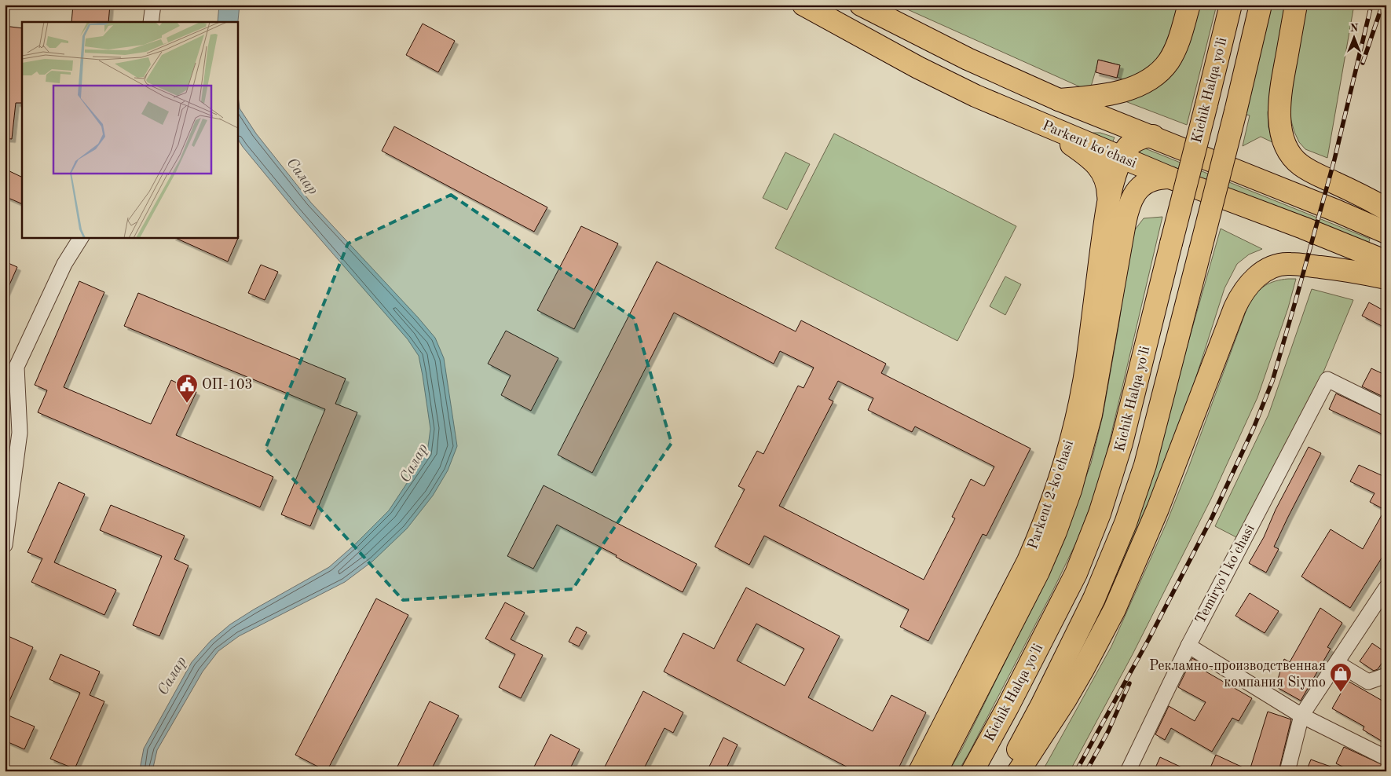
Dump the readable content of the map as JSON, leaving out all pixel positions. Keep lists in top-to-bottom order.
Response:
{
  "streets": {
    "main road": ["Kichik Halqa yo'li", "Parkent ko'chasi", "Parkent 2-ko'chasi"],
    "street": ["Temiryo'l ko'chasi"]
  },
  "crossings": [
    ["Parkent ko'chasi", "Parkent 2-ko'chasi"]
  ],
  "water": ["Салар"],
  "places": {
    "public building": ["ОП-103"],
    "shop": ["Рекламно-производственная компания Siymo"]
  },
  "north": "top"
}
